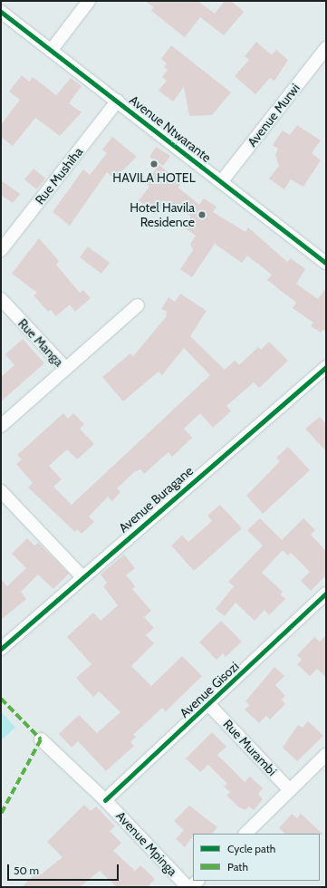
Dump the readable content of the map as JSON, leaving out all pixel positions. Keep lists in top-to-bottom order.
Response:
{
  "streets": {
    "street": [
      "Avenue Murwi",
      "Avenue Ntwarante",
      "Rue Mushiha",
      "Rue Manga",
      "Avenue Buragane",
      "Avenue Gisozi",
      "Rue Murambi",
      "Avenue Mpinga"
    ]
  },
  "crossings": [
    ["Avenue Murwi", "Avenue Ntwarante"],
    ["Avenue Ntwarante", "Rue Mushiha"],
    ["Avenue Gisozi", "Rue Murambi"],
    ["Avenue Gisozi", "Avenue Mpinga"]
  ],
  "places": ["HAVILA HOTEL", "Hotel Havila Residence"],
  "legend": ["Cycle path", "Path"],
  "scale_bar": "50 m"
}
